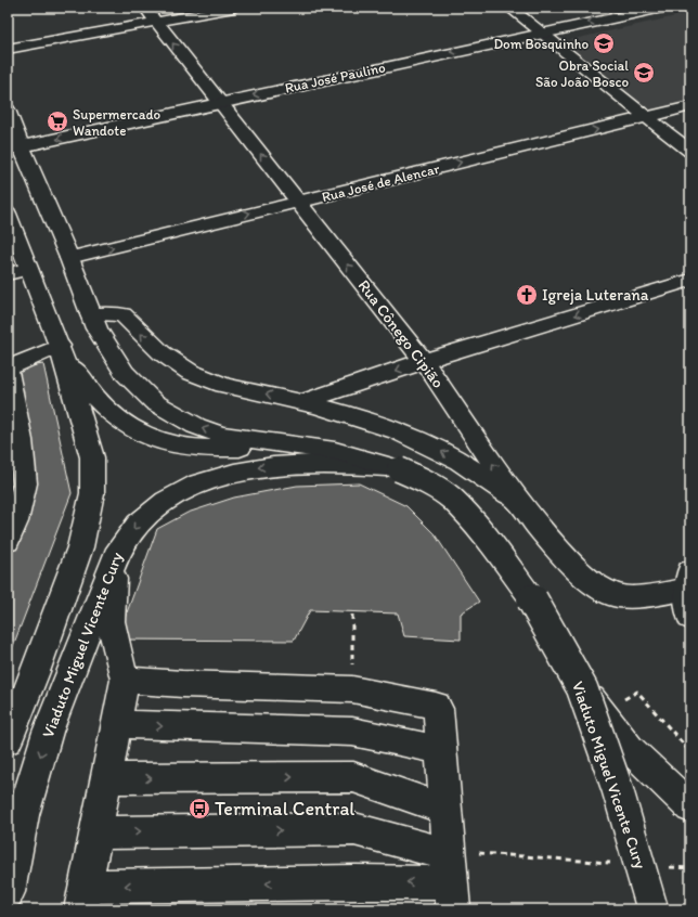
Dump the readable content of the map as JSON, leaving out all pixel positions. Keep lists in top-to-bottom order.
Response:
{
  "streets": {
    "street": [
      "Rua José Paulino",
      "Rua José de Alencar",
      "Rua Cônego Cipião",
      "Viaduto Miguel Vicente Cury"
    ]
  },
  "crossings": [
    ["Rua José Paulino", "Rua Cônego Cipião"],
    ["Rua José de Alencar", "Rua Cônego Cipião"]
  ],
  "one_way": ["Rua Cônego Cipião", "Viaduto Miguel Vicente Cury"],
  "places": {
    "school or university": ["Dom Bosquinho", "Obra Social São João Bosco"],
    "supermarket": ["Supermercado Wandote"],
    "church": ["Igreja Luterana"],
    "bus stop": ["Terminal Central"]
  }
}
